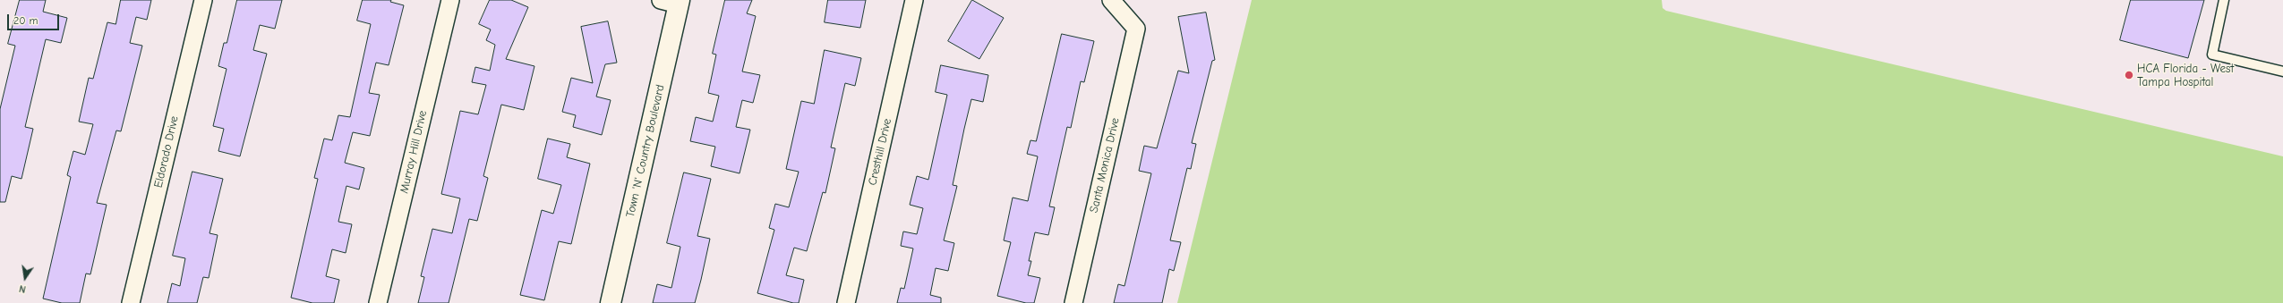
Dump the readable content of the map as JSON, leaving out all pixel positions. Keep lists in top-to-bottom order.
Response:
{
  "streets": {
    "street": [
      "Town 'N' Country Boulevard",
      "Eldorado Drive",
      "Murray Hill Drive",
      "Cresthill Drive",
      "Santa Monica Drive"
    ]
  },
  "places": ["HCA Florida - West Tampa Hospital"],
  "scale_bar": "20 m",
  "north": "bottom"
}
